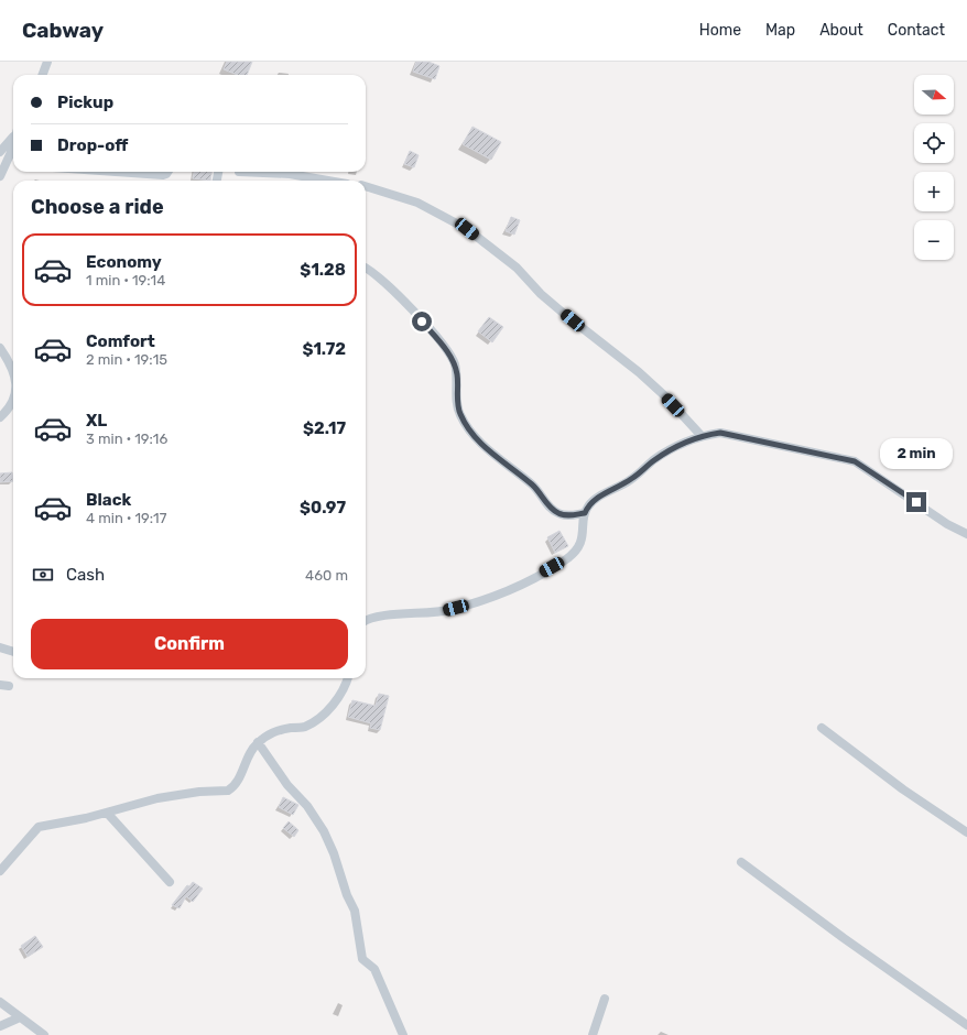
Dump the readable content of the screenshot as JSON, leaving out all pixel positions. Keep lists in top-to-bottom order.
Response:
{
  "north": "right",
  "page": {
    "header": "Cabway",
    "nav": [
      "Home",
      "Map",
      "About",
      "Contact"
    ],
    "map_buttons": ["+", "−"],
    "banner": ["Pickup", "Drop-off"],
    "heading": "Choose a ride",
    "list": [
      {
        "name": "Economy",
        "note": "1 min · 19:14",
        "value": "$1.28"
      },
      {
        "name": "Comfort",
        "note": "2 min · 19:15",
        "value": "$1.72"
      },
      {
        "name": "XL",
        "note": "3 min · 19:16",
        "value": "$2.17"
      },
      {
        "name": "Black",
        "note": "4 min · 19:17",
        "value": "$0.97"
      }
    ],
    "bubble": "2 min",
    "pay": ["Cash", "460 m"],
    "buttons": "Confirm"
  }
}
